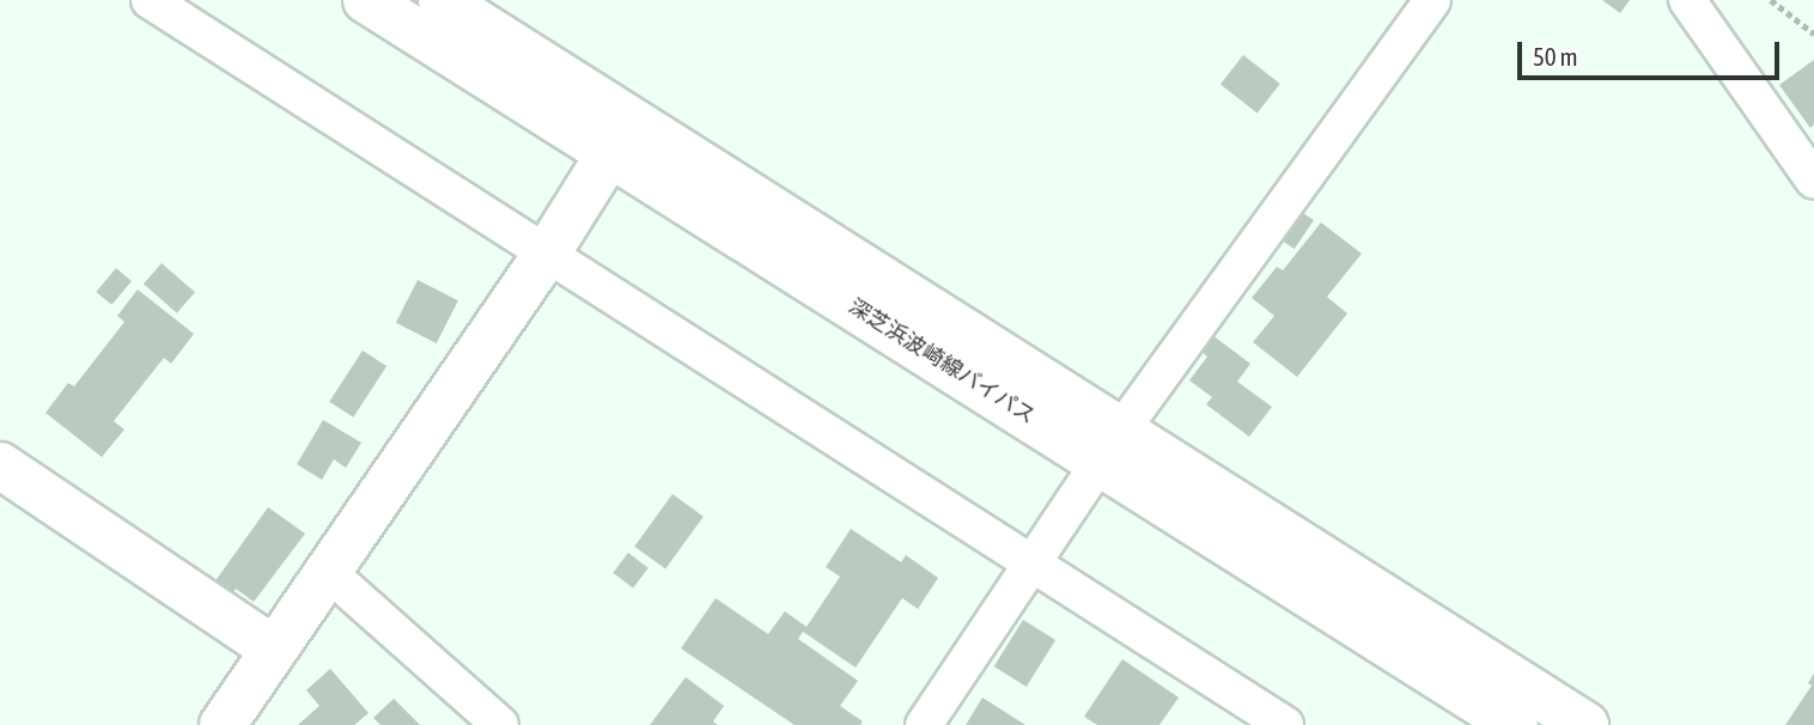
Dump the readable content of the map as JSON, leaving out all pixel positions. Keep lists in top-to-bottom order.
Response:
{
  "streets": {
    "main road": ["深芝浜波崎線バイパス"]
  },
  "scale_bar": "50 m"
}
